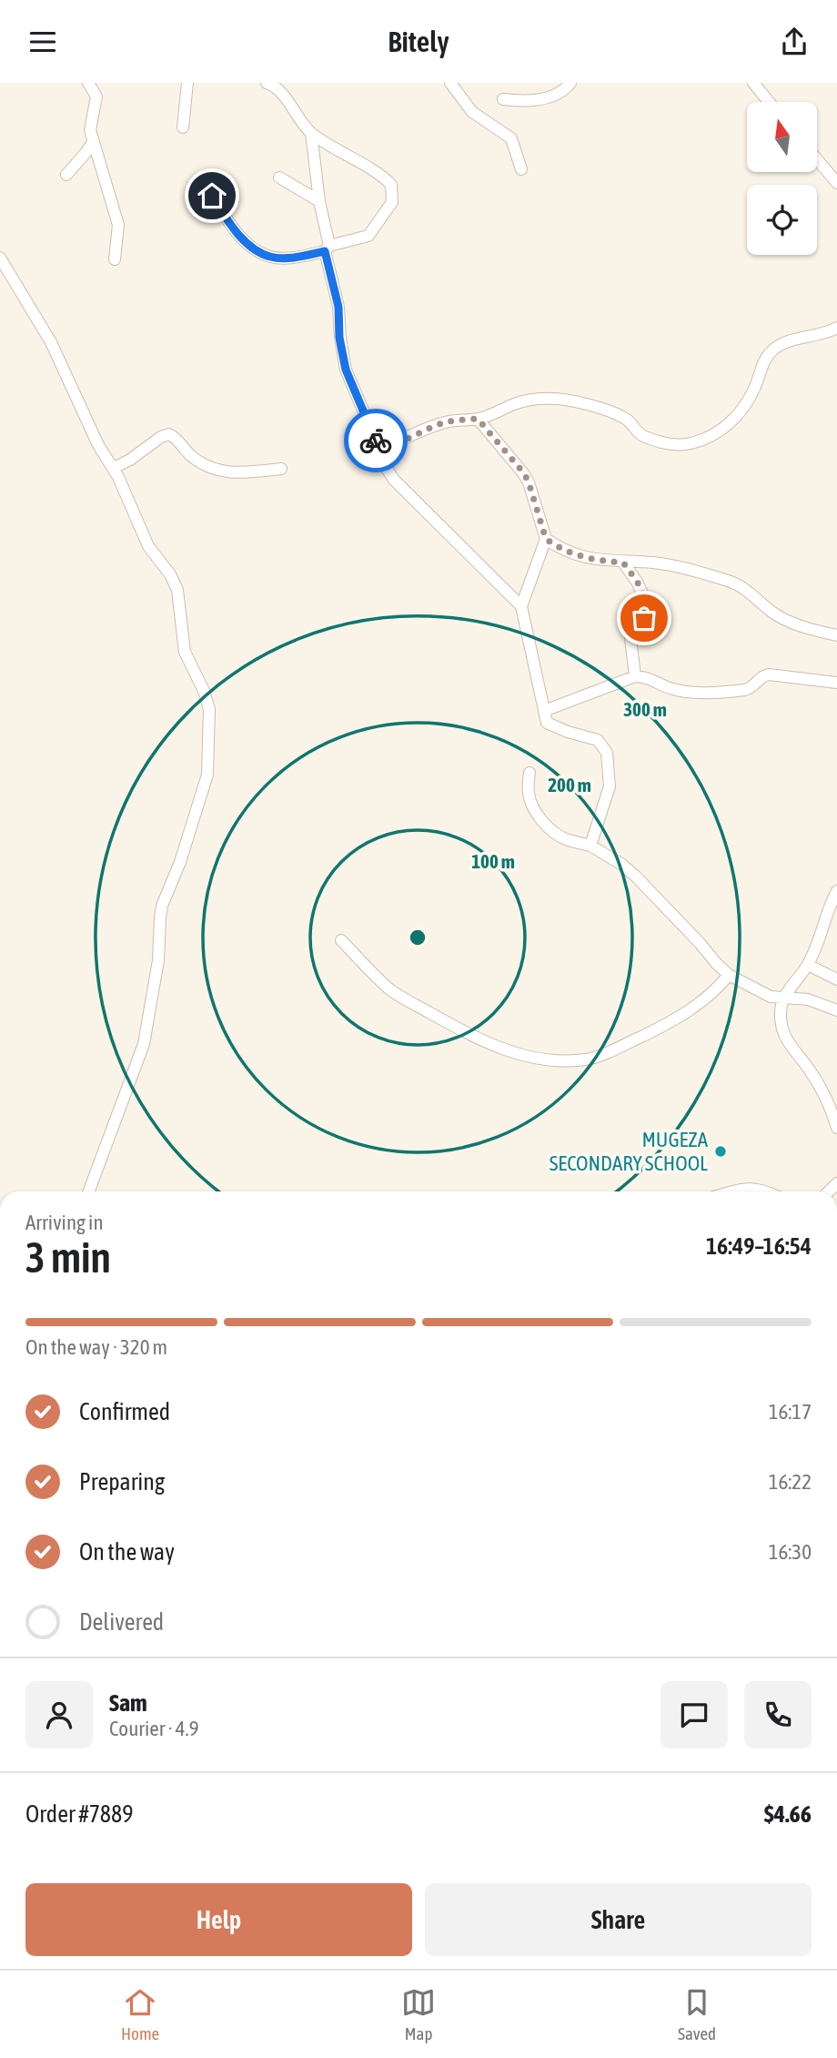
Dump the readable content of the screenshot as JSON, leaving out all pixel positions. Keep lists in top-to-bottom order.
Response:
{
  "places": ["MUGEZA SECONDARY SCHOOL"],
  "north": "top",
  "page": {
    "header": "Bitely",
    "heading": ["3 min", "Arriving in", "16:49–16:54"],
    "panel": [
      "Sam",
      "Courier · 4.9",
      "Order #7889",
      "$4.66"
    ],
    "bar": "On the way · 320 m",
    "list": [
      ["Confirmed", "16:17"],
      ["Preparing", "16:22"],
      ["On the way", "16:30"],
      "Delivered"
    ],
    "buttons": ["Help", "Share"],
    "tabs": ["Home", "Map", "Saved"]
  },
  "rings": ["300 m", "200 m", "100 m"]
}
